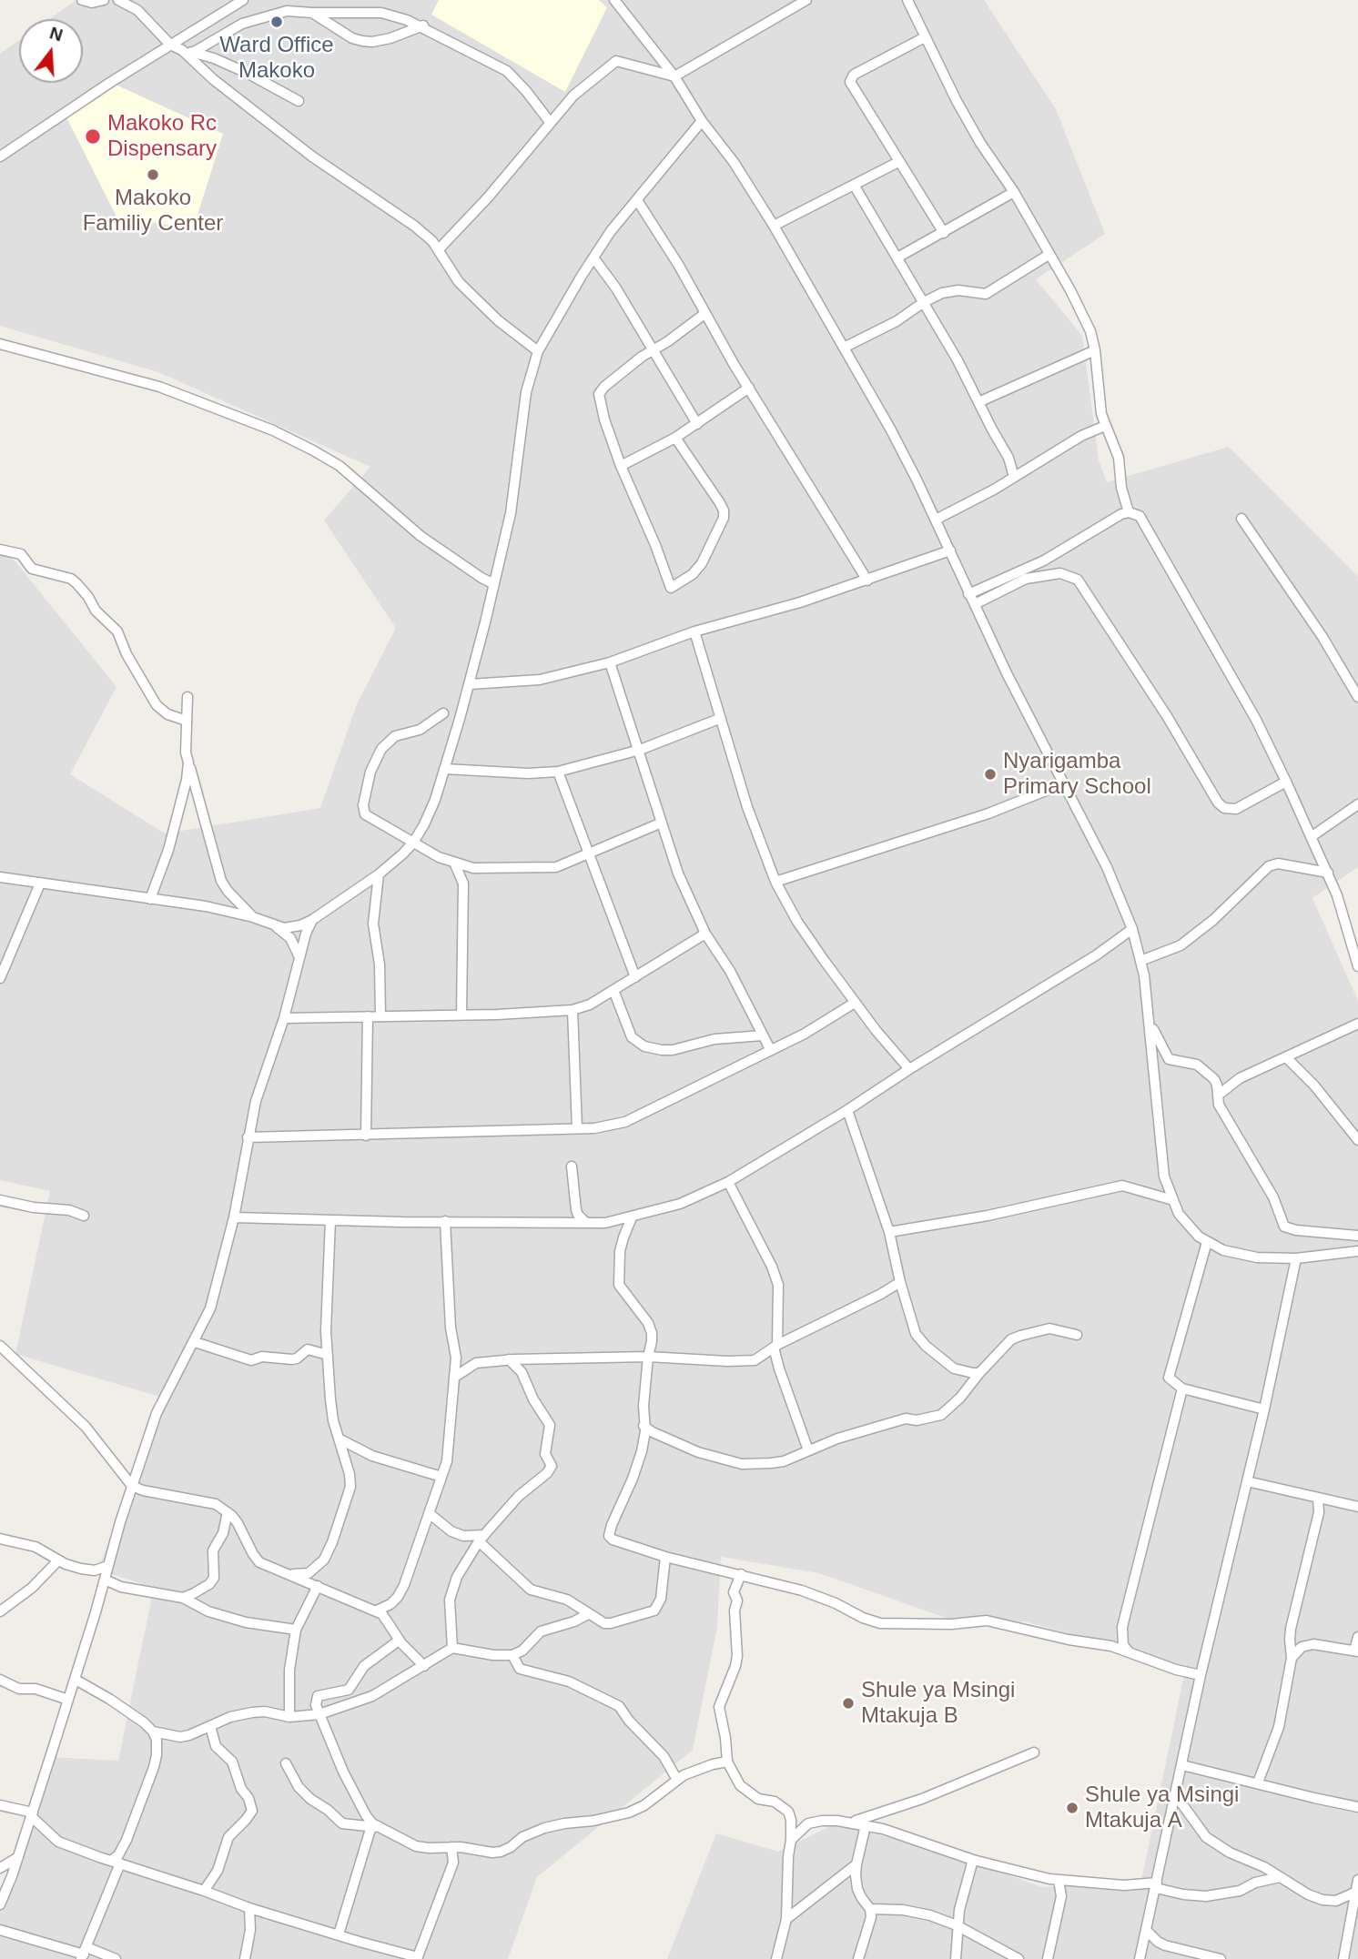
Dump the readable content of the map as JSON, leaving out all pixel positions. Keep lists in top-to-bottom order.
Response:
{
  "places": [
    "Ward Office Makoko",
    "Makoko Rc Dispensary",
    "Makoko Familiy Center",
    "Nyarigamba Primary School",
    "Shule ya Msingi Mtakuja B",
    "Shule ya Msingi Mtakuja A"
  ],
  "north": "top"
}
